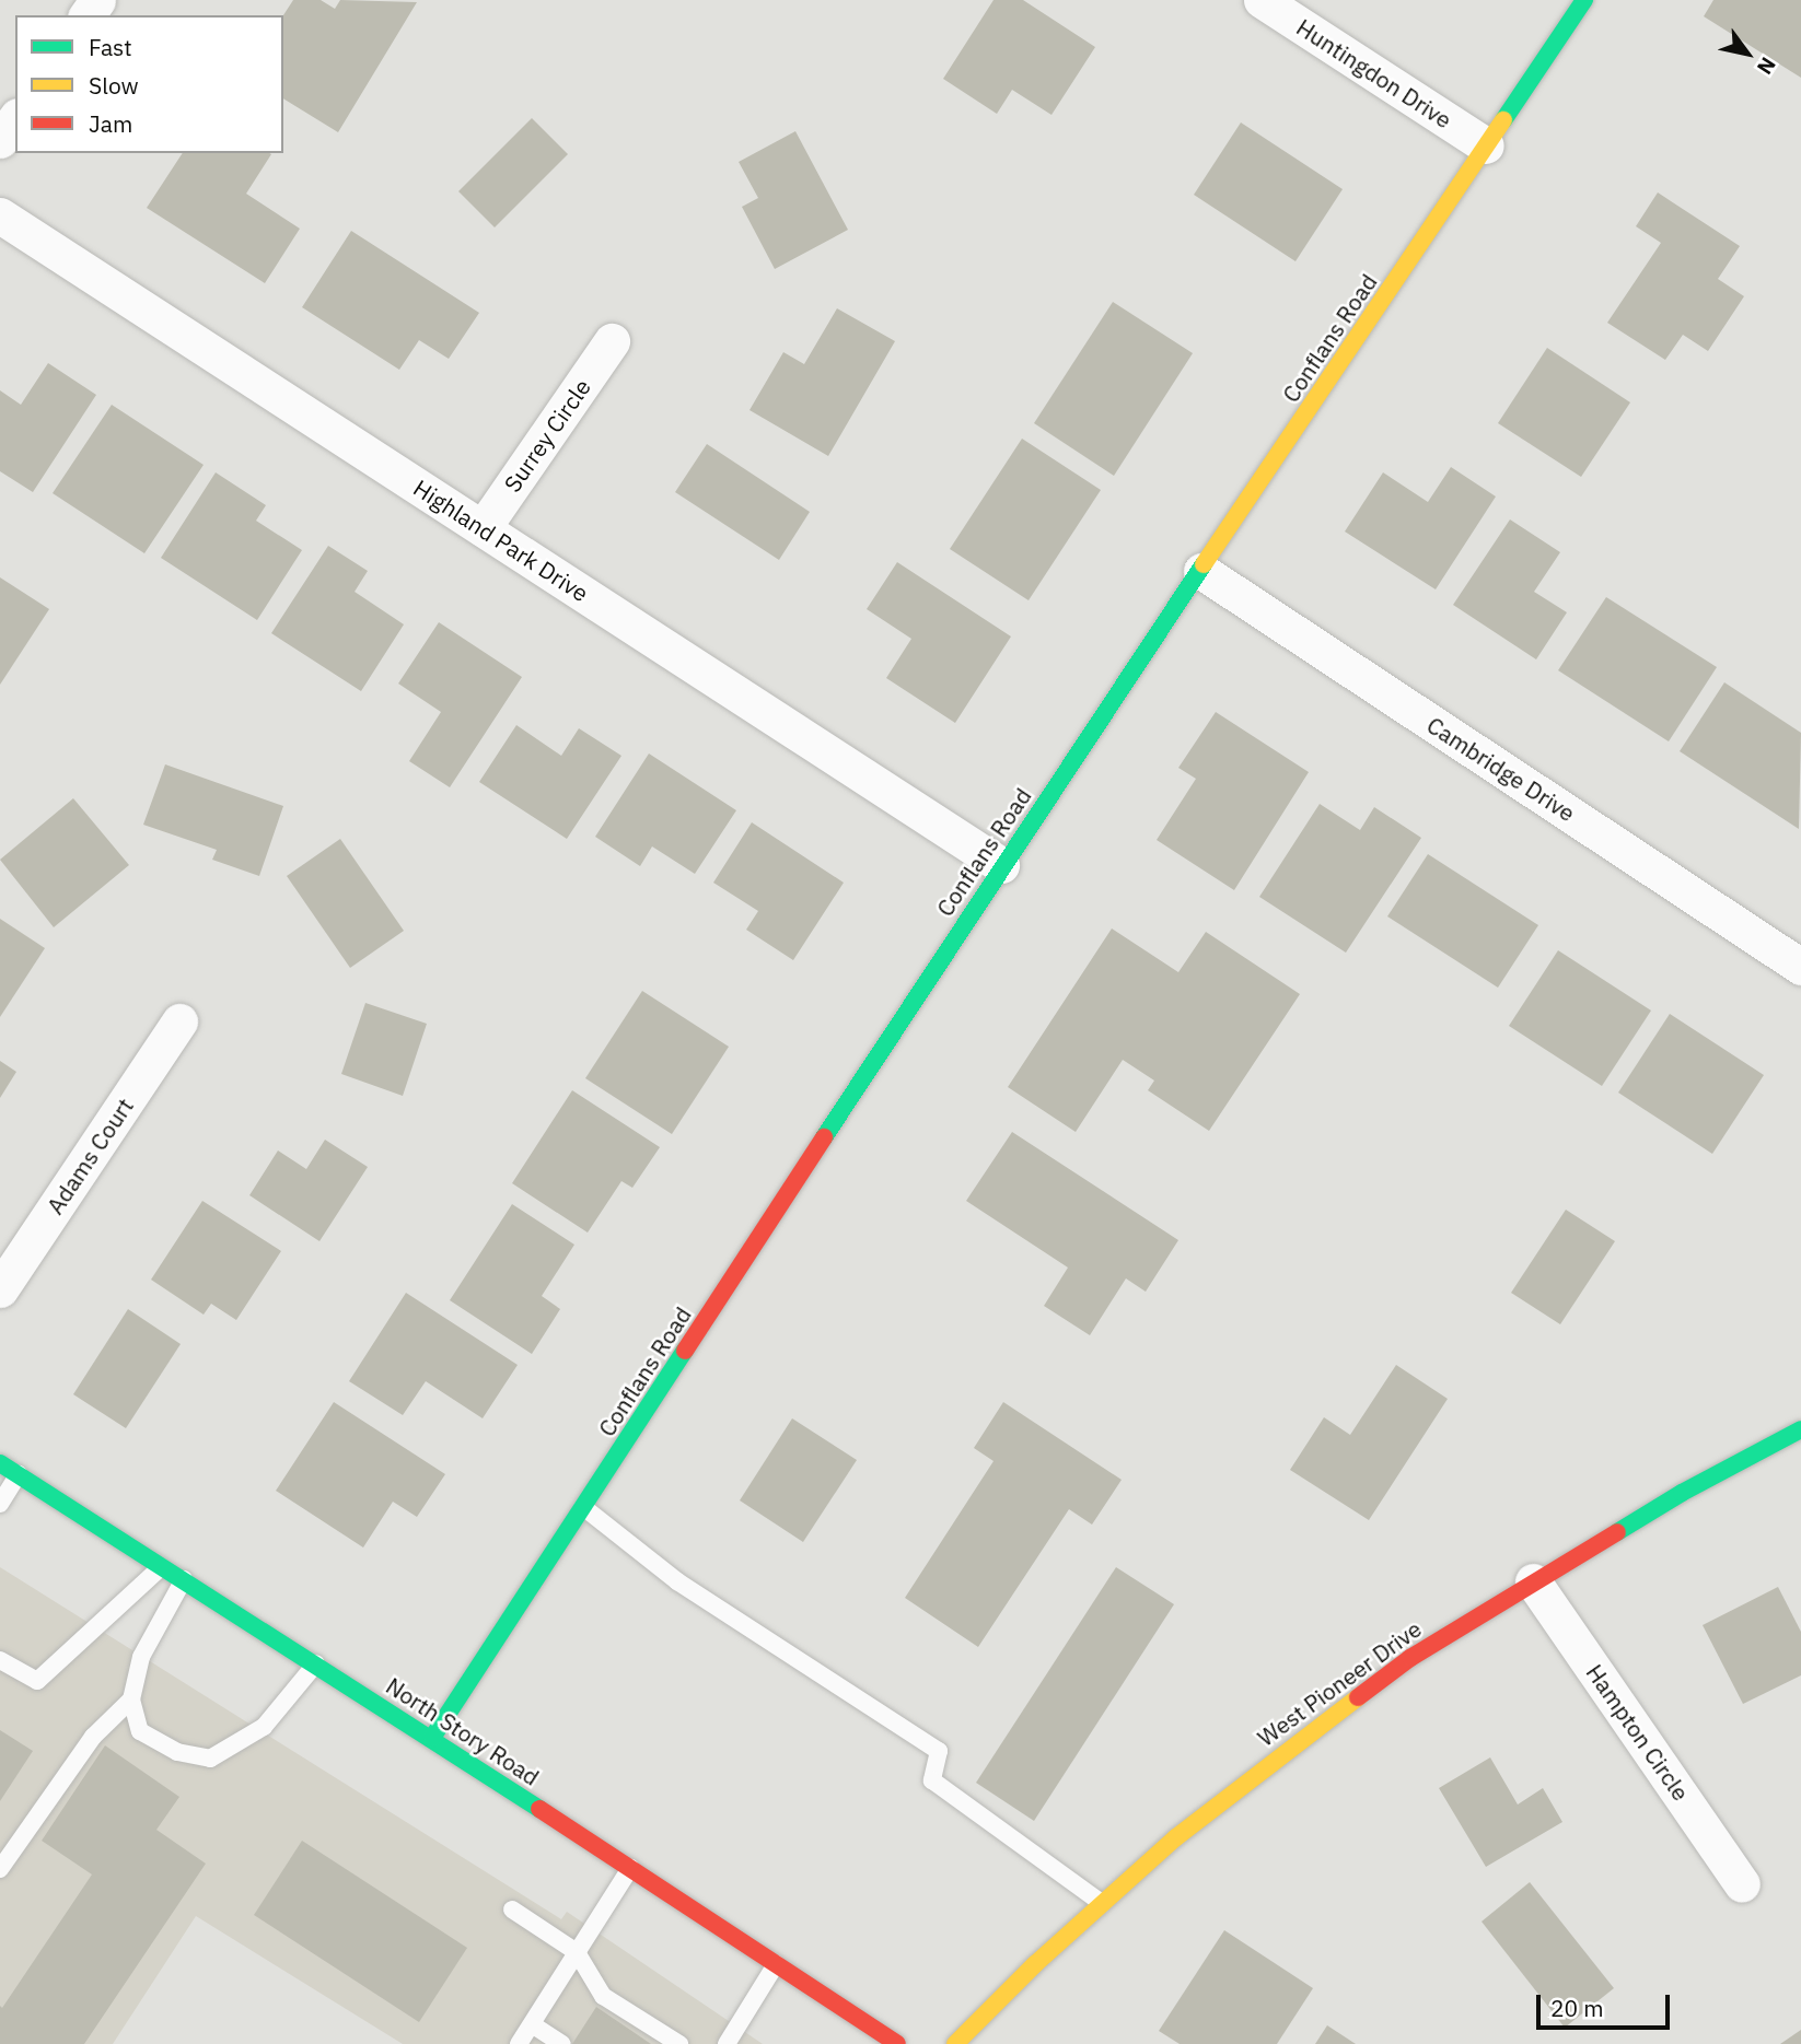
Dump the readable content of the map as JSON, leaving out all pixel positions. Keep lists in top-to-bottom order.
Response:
{
  "streets": {
    "main road": ["Conflans Road", "West Pioneer Drive", "North Story Road"],
    "street": [
      "Huntingdon Drive",
      "Surrey Circle",
      "Highland Park Drive",
      "Cambridge Drive",
      "Adams Court",
      "Hampton Circle"
    ]
  },
  "crossings": [
    ["Huntingdon Drive", "Conflans Road"],
    ["Conflans Road", "Highland Park Drive"],
    ["Conflans Road", "Cambridge Drive"],
    ["Conflans Road", "North Story Road"],
    ["Surrey Circle", "Highland Park Drive"],
    ["West Pioneer Drive", "Hampton Circle"]
  ],
  "legend": ["Fast", "Slow", "Jam"],
  "scale_bar": "20 m",
  "north": "bottom right"
}
